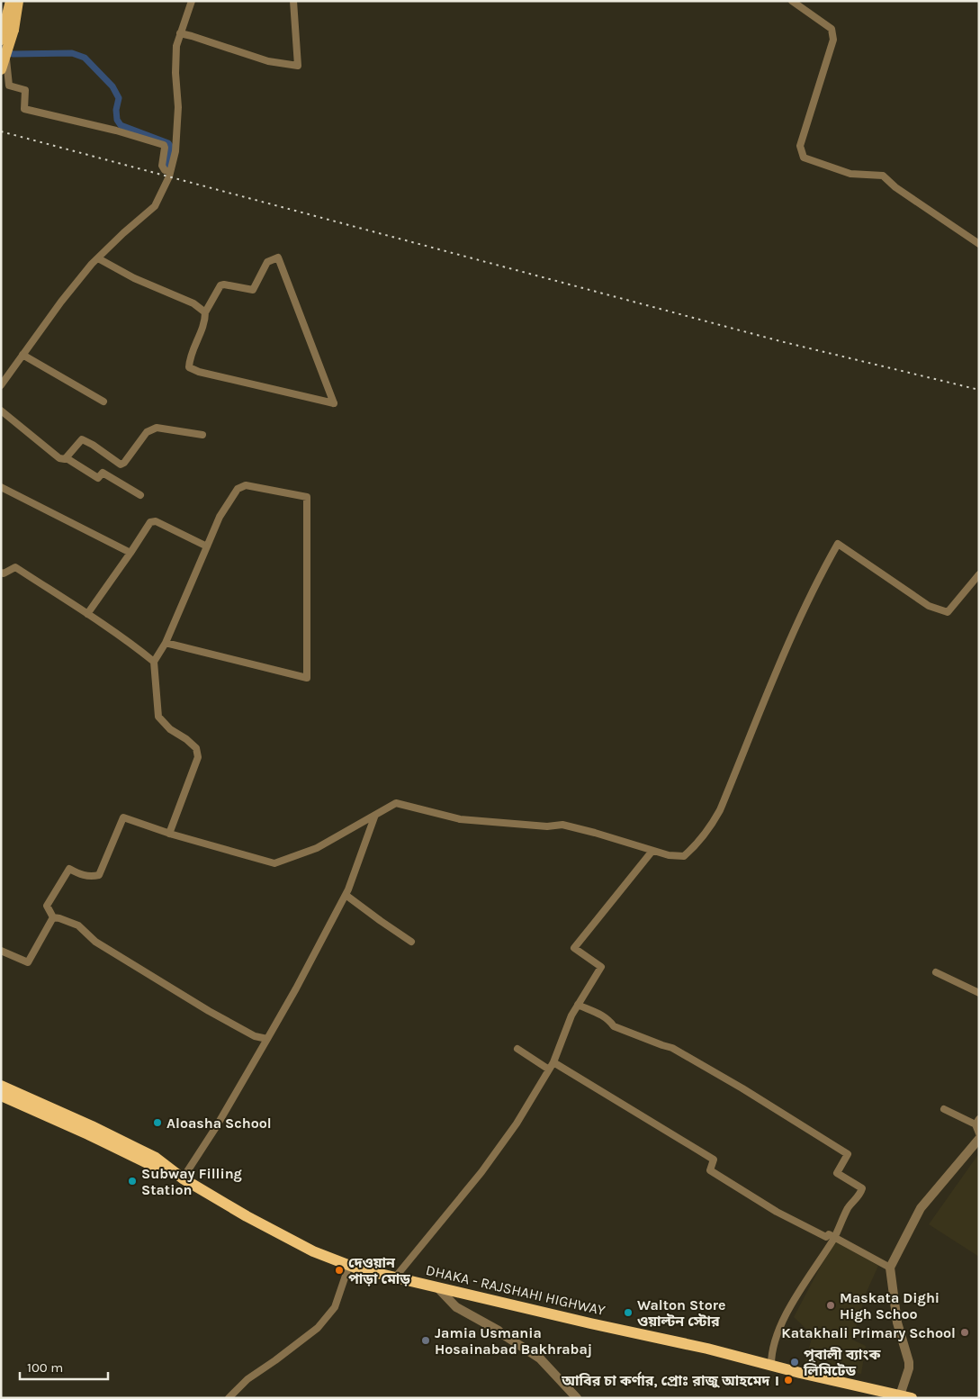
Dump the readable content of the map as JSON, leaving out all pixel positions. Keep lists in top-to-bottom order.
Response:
{
  "streets": {
    "highway": ["DHAKA - RAJSHAHI HIGHWAY"]
  },
  "places": [
    "Aloasha School",
    "Subway Filling Station",
    "দেওয়ান পাড়া মোড়",
    "Maskata Dighi High Schoo",
    "Walton Store ওয়াল্টন স্টোর",
    "Katakhali Primary School",
    "Jamia Usmania Hosainabad Bakhrabaj",
    "পূবালী ব্যাংক লিমিটেড",
    "আবির চা কর্ণার, প্রোঃ রাজু আহমেদ ।"
  ],
  "scale_bar": "100 m"
}
